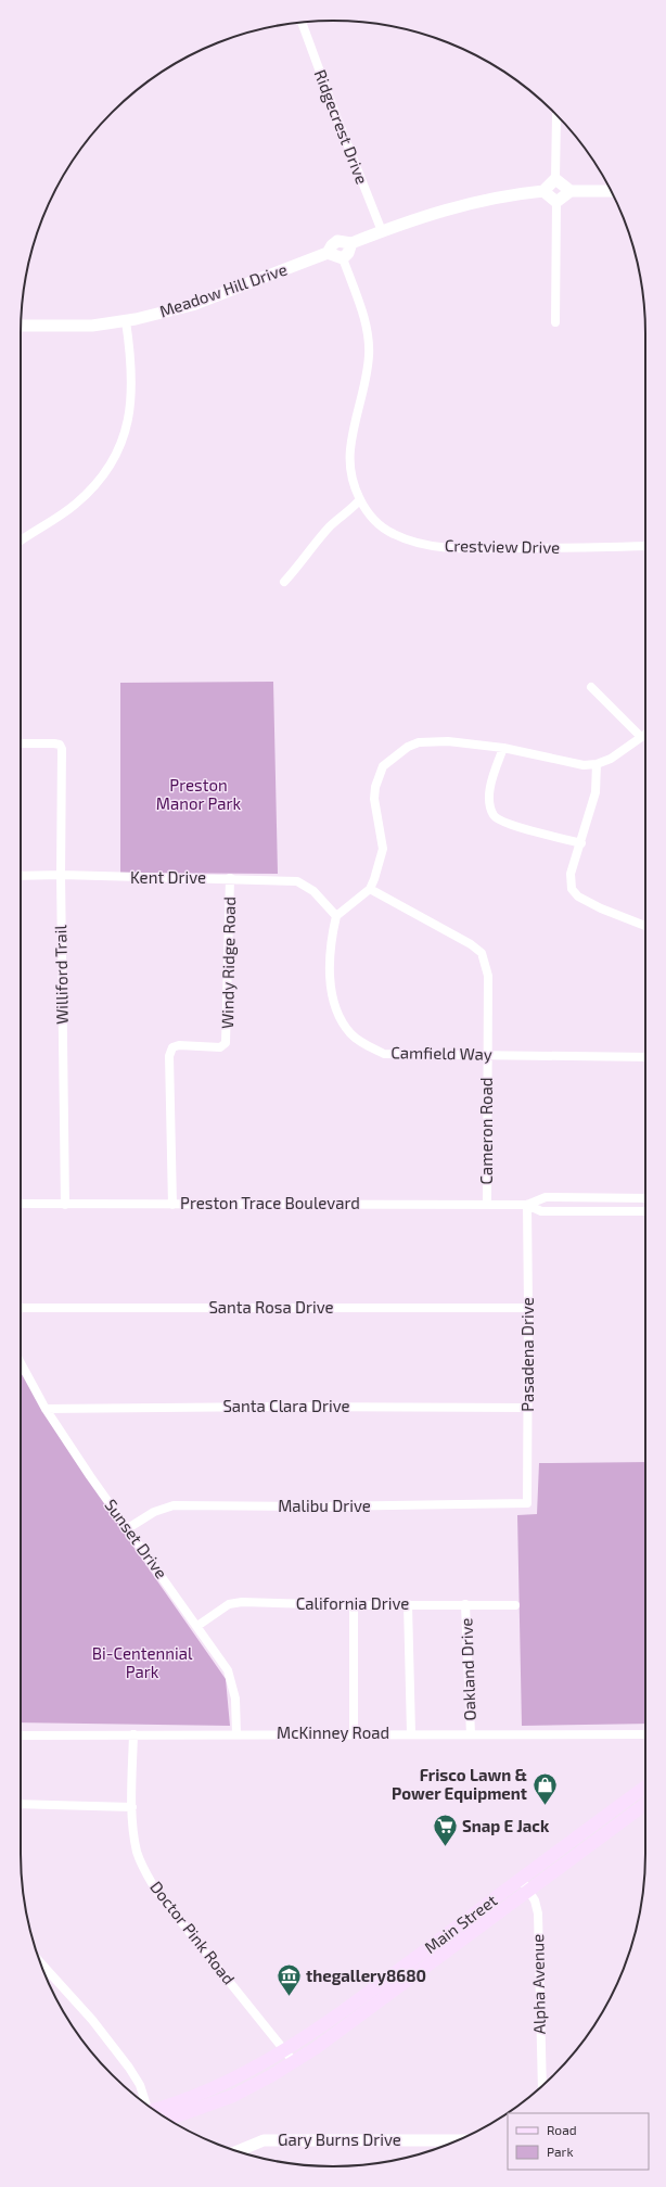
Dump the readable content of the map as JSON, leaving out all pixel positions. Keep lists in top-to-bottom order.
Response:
{
  "streets": {
    "main road": ["Main Street"],
    "street": [
      "Ridgecrest Drive",
      "Meadow Hill Drive",
      "Crestview Drive",
      "Kent Drive",
      "Windy Ridge Road",
      "Williford Trail",
      "Camfield Way",
      "Cameron Road",
      "Preston Trace Boulevard",
      "Santa Rosa Drive",
      "Pasadena Drive",
      "Santa Clara Drive",
      "Malibu Drive",
      "Sunset Drive",
      "California Drive",
      "Oakland Drive",
      "McKinney Road",
      "Doctor Pink Road",
      "Alpha Avenue",
      "Gary Burns Drive"
    ]
  },
  "crossings": [
    ["Ridgecrest Drive", "Meadow Hill Drive"],
    ["Kent Drive", "Windy Ridge Road"],
    ["Kent Drive", "Williford Trail"],
    ["Kent Drive", "Camfield Way"],
    ["Windy Ridge Road", "Preston Trace Boulevard"],
    ["Williford Trail", "Preston Trace Boulevard"],
    ["Camfield Way", "Cameron Road"],
    ["Cameron Road", "Preston Trace Boulevard"],
    ["Preston Trace Boulevard", "Pasadena Drive"],
    ["Santa Rosa Drive", "Pasadena Drive"],
    ["Pasadena Drive", "Santa Clara Drive"],
    ["Pasadena Drive", "Malibu Drive"],
    ["Santa Clara Drive", "Sunset Drive"],
    ["Malibu Drive", "Sunset Drive"],
    ["Sunset Drive", "California Drive"],
    ["Sunset Drive", "McKinney Road"],
    ["California Drive", "Oakland Drive"],
    ["Oakland Drive", "McKinney Road"],
    ["McKinney Road", "Doctor Pink Road"],
    ["Main Street", "Doctor Pink Road"],
    ["Main Street", "Alpha Avenue"]
  ],
  "parks": ["Preston Manor Park", "Bi-Centennial Park"],
  "places": {
    "shop": ["Frisco Lawn & Power Equipment"],
    "supermarket": ["Snap E Jack"],
    "museum": ["thegallery8680"]
  },
  "legend": ["Road", "Park"]
}
